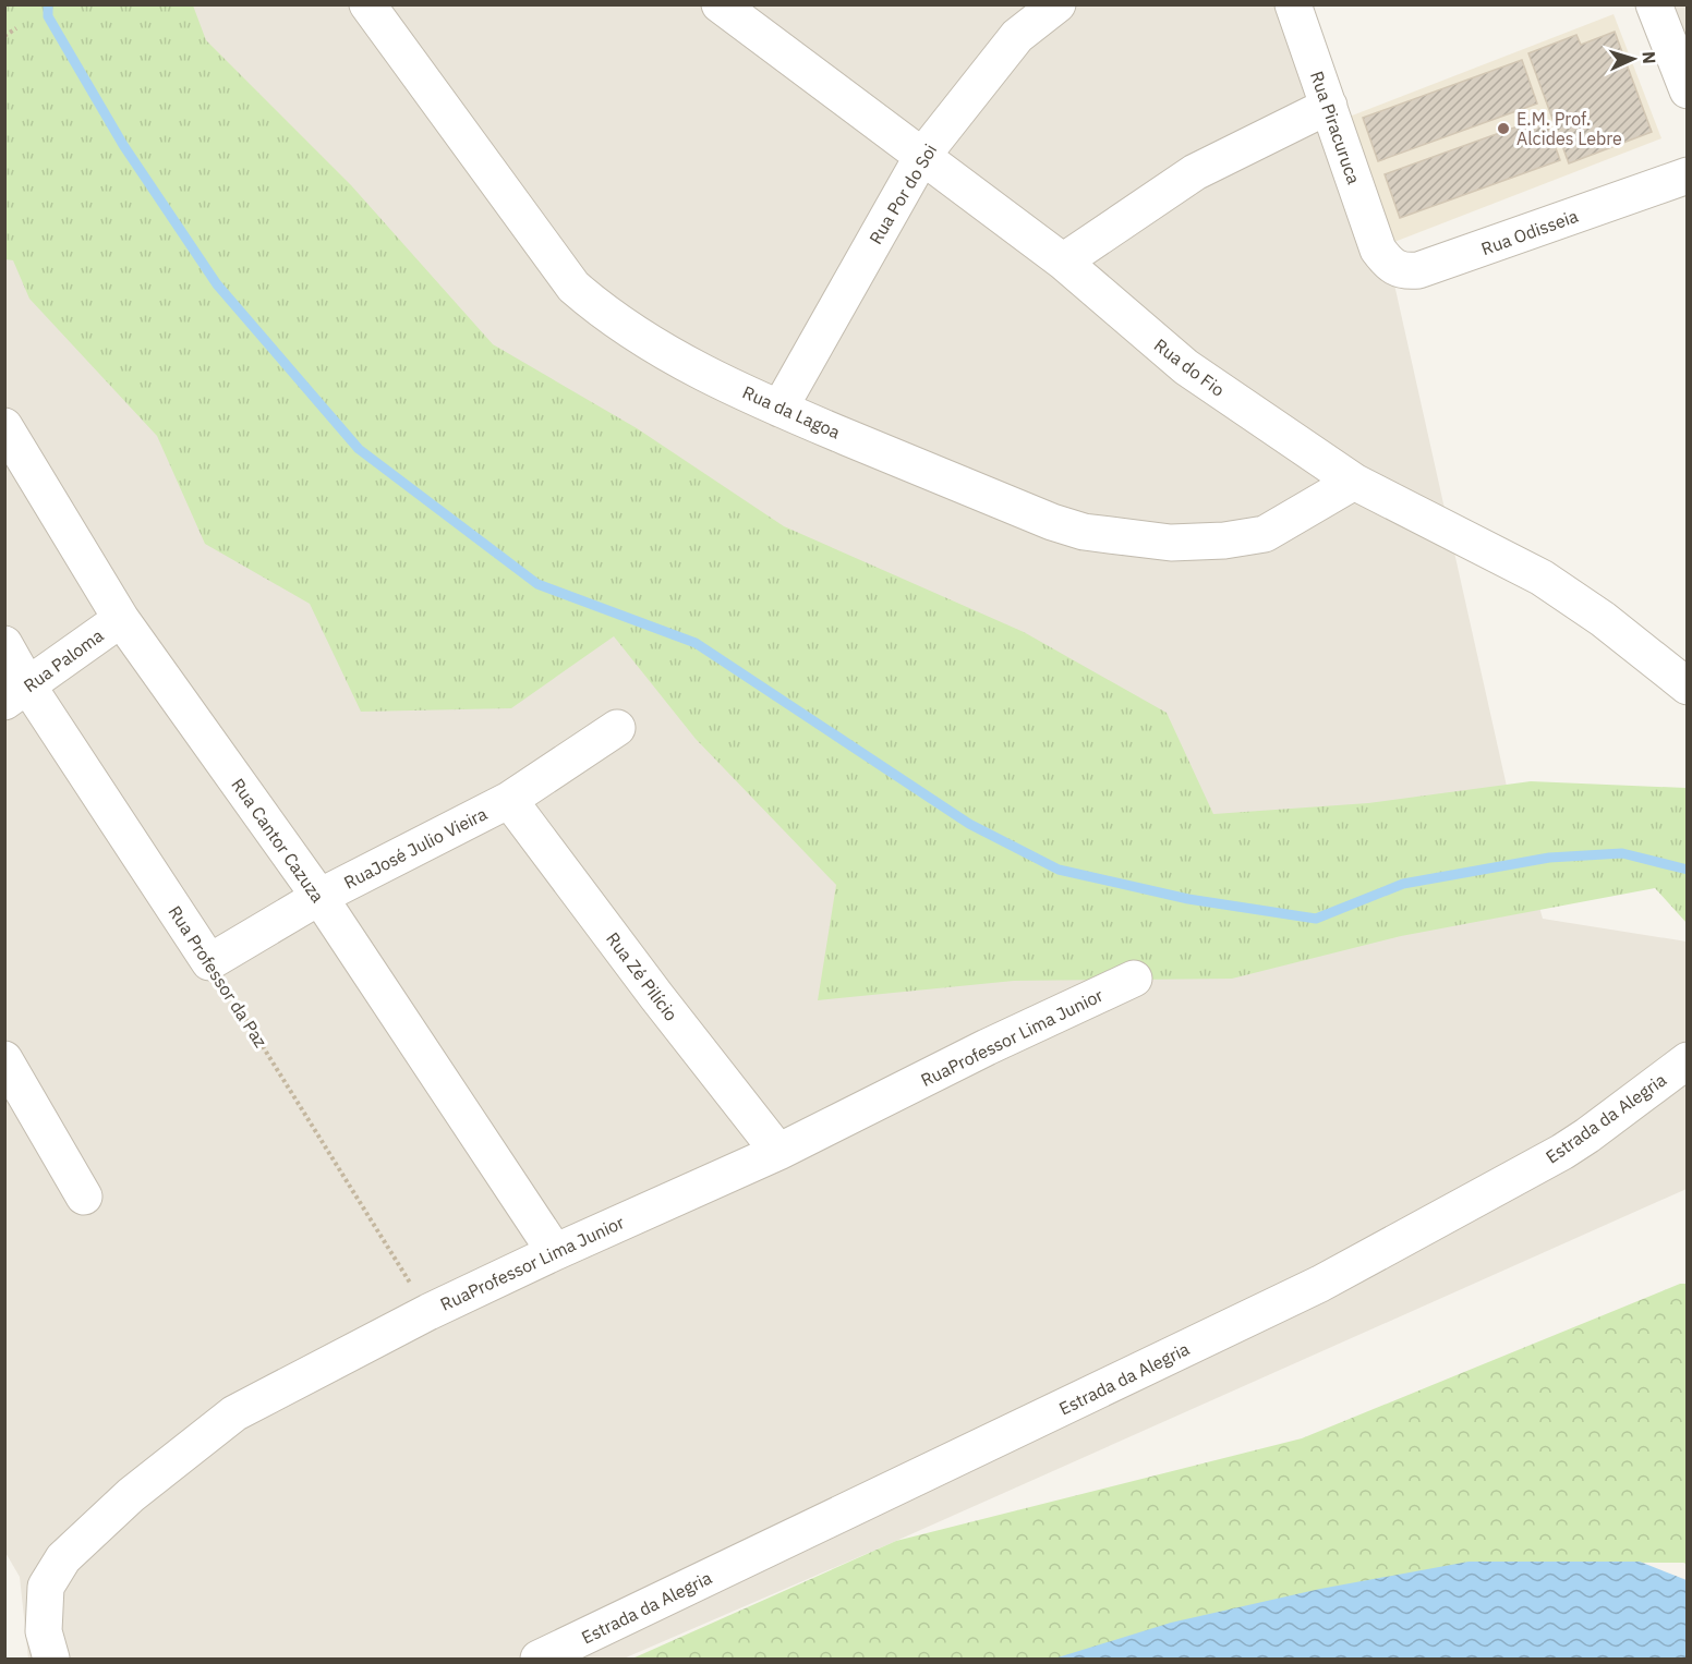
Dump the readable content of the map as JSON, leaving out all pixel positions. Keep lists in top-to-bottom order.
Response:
{
  "streets": {
    "street": [
      "Rua Piracuruca",
      "Rua Por do Soi",
      "Rua Odisseia",
      "Rua do Fio",
      "Rua da Lagoa",
      "Rua Paloma",
      "Rua Cantor Cazuza",
      "RuaJosé Julio Vieira",
      "Rua Professor da Paz",
      "Rua Zé Pilício",
      "RuaProfessor Lima Junior",
      "Estrada da Alegria"
    ]
  },
  "crossings": [
    ["Rua Piracuruca", "Rua Odisseia"],
    ["Rua Por do Soi", "Rua do Fio"],
    ["Rua Por do Soi", "Rua da Lagoa"],
    ["Rua do Fio", "Rua da Lagoa"],
    ["Rua Paloma", "Rua Cantor Cazuza"],
    ["Rua Paloma", "Rua Professor da Paz"],
    ["Rua Cantor Cazuza", "RuaJosé Julio Vieira"],
    ["Rua Cantor Cazuza", "RuaProfessor Lima Junior"],
    ["RuaJosé Julio Vieira", "Rua Professor da Paz"],
    ["RuaJosé Julio Vieira", "Rua Zé Pilício"],
    ["Rua Professor da Paz", "RuaProfessor Lima Junior"],
    ["Rua Zé Pilício", "RuaProfessor Lima Junior"]
  ],
  "places": ["E.M. Prof. Alcides Lebre"],
  "north": "right"
}
